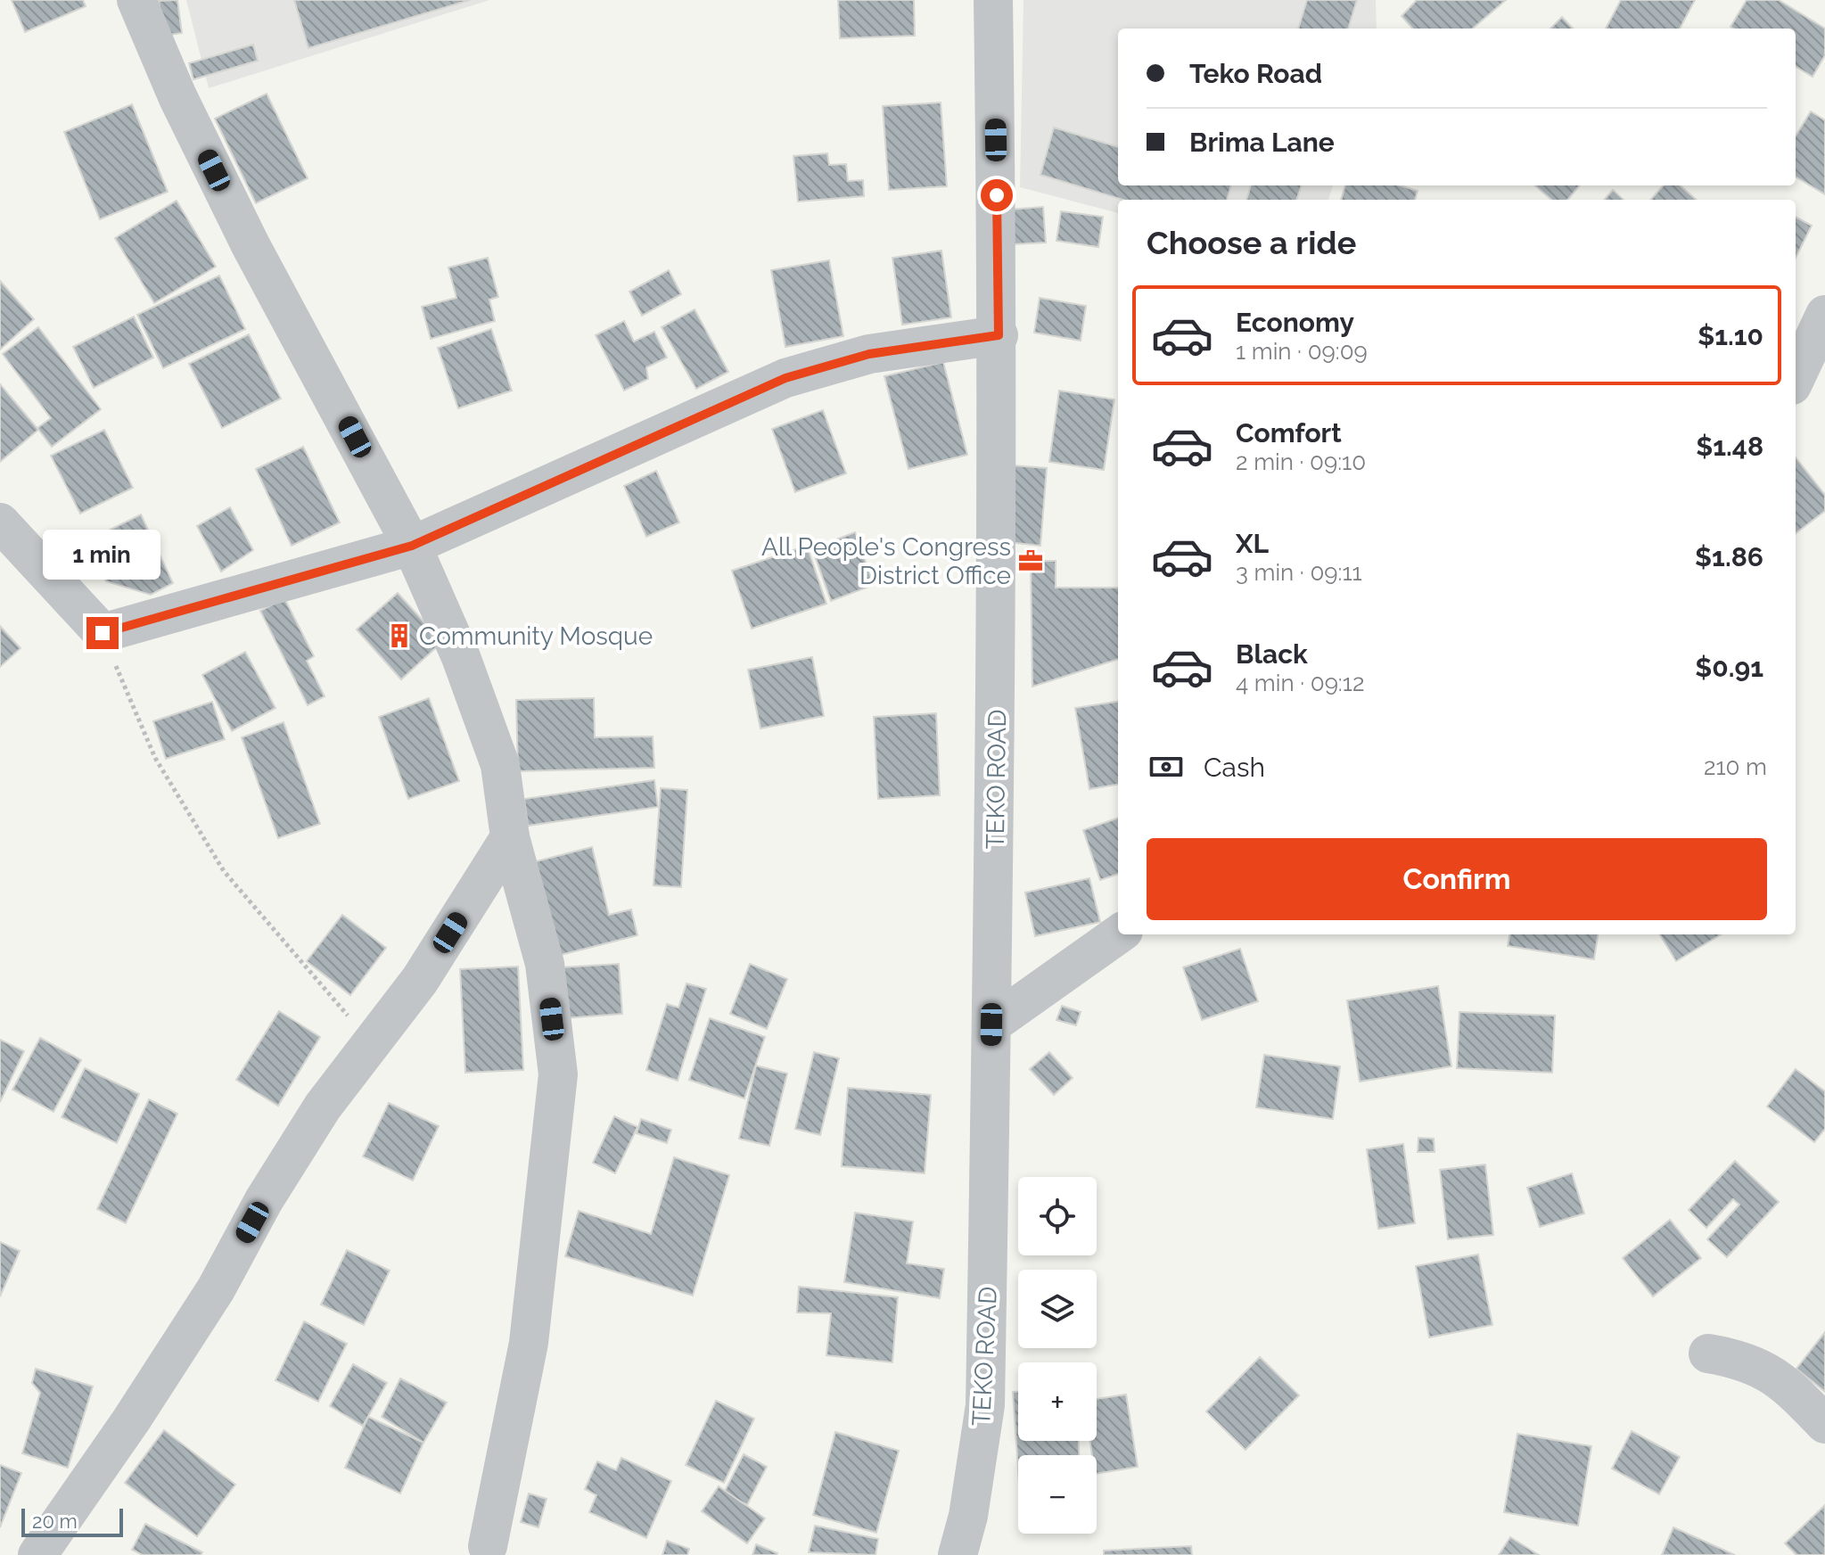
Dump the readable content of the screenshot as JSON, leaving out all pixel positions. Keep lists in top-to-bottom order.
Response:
{
  "streets": {
    "street": ["TEKO ROAD"]
  },
  "places": {
    "office": ["All People's Congress District Office"],
    "building": ["Community Mosque"]
  },
  "scale_bar": "20 m",
  "page": {
    "banner": ["Teko Road", "Brima Lane"],
    "heading": "Choose a ride",
    "list": [
      {
        "name": "Economy",
        "note": "1 min · 09:09",
        "value": "$1.10"
      },
      {
        "name": "Comfort",
        "note": "2 min · 09:10",
        "value": "$1.48"
      },
      {
        "name": "XL",
        "note": "3 min · 09:11",
        "value": "$1.86"
      },
      {
        "name": "Black",
        "note": "4 min · 09:12",
        "value": "$0.91"
      }
    ],
    "bubble": "1 min",
    "pay": ["Cash", "210 m"],
    "buttons": "Confirm",
    "map_buttons": ["+", "−"],
    "scale": "20 m"
  }
}
